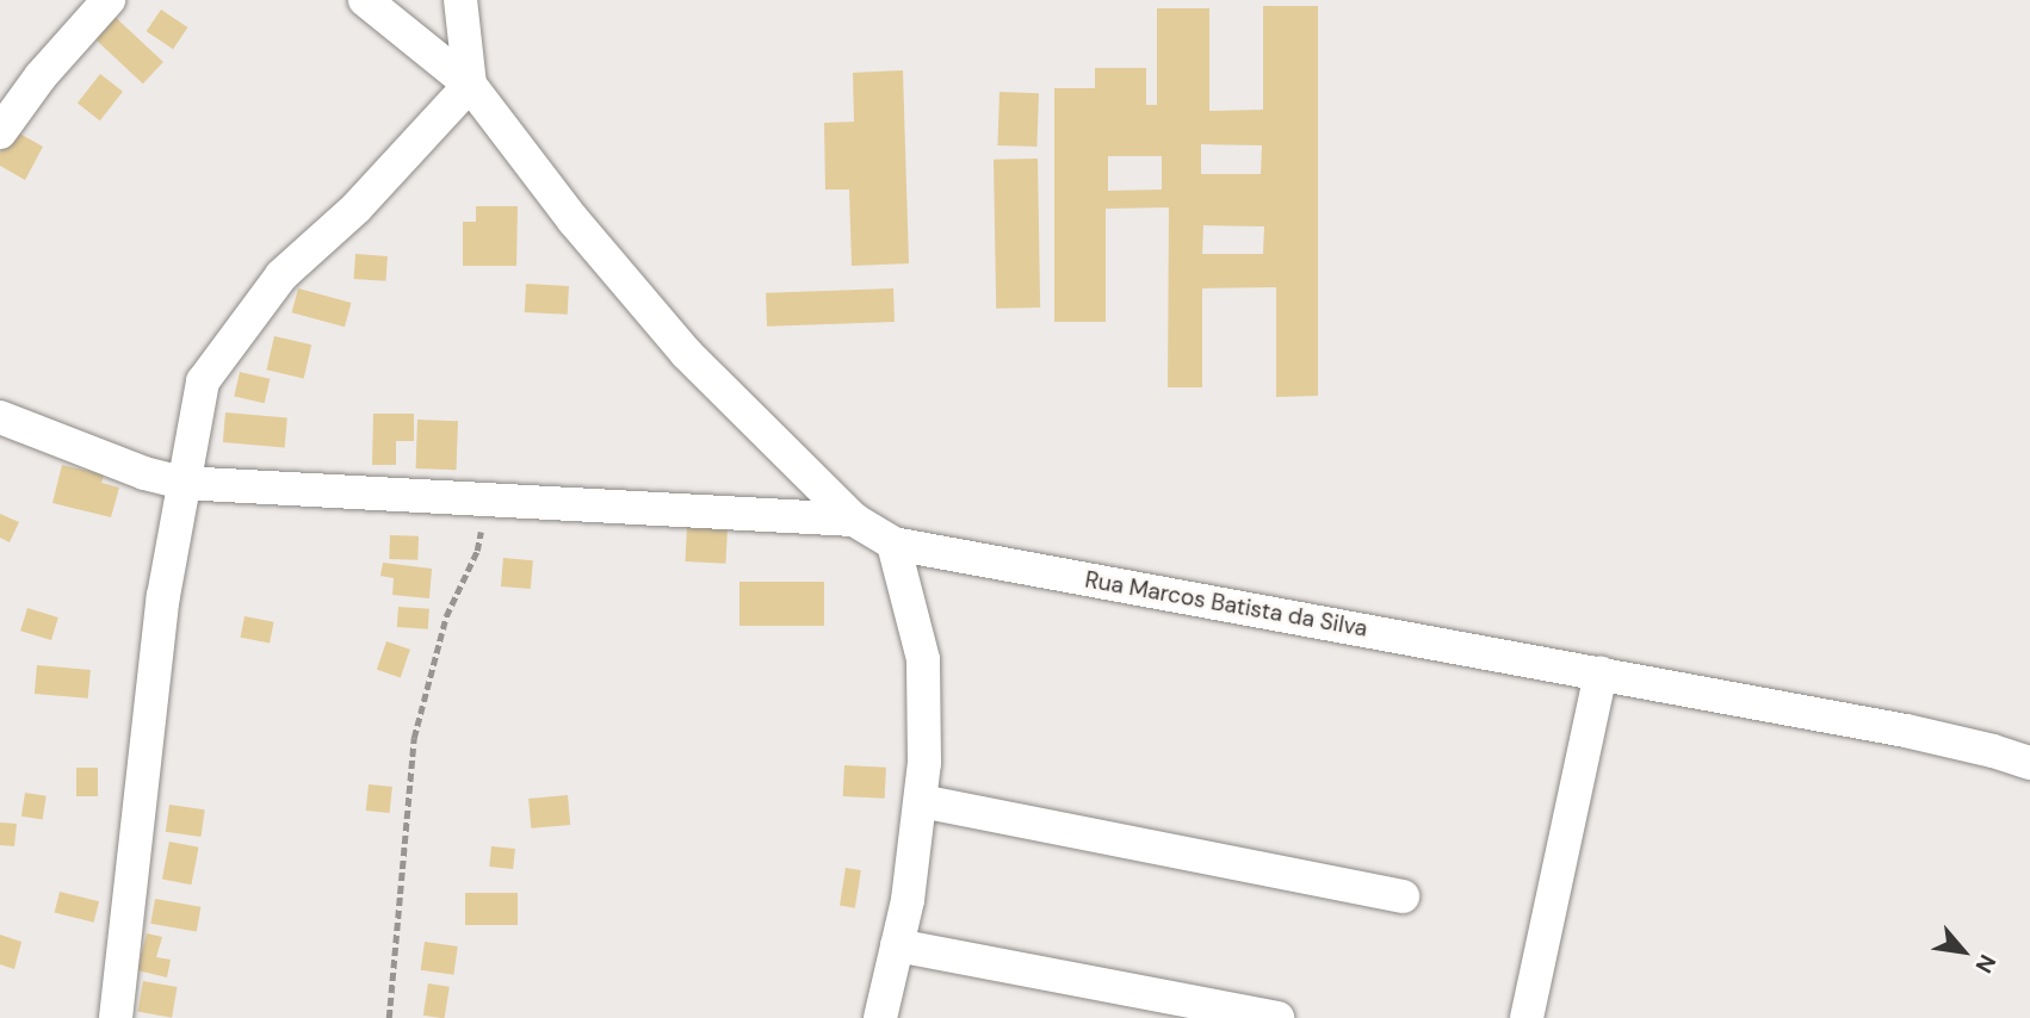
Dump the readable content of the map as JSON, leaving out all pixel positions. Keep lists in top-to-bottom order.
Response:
{
  "streets": {
    "street": ["Rua Marcos Batista da Silva"]
  },
  "north": "bottom right"
}
